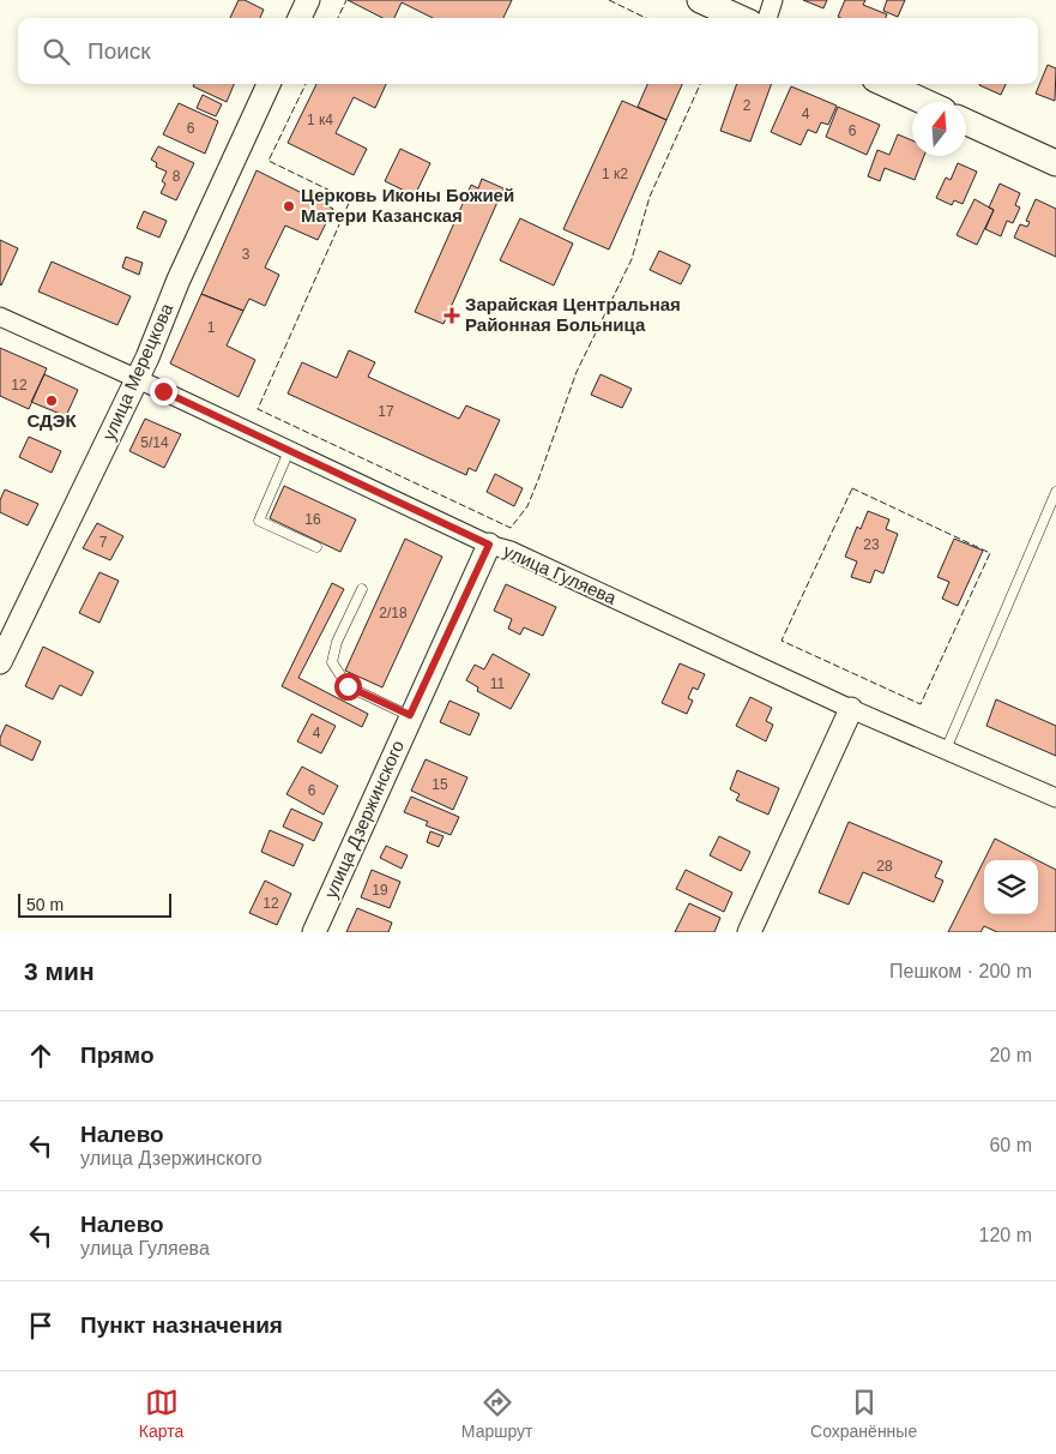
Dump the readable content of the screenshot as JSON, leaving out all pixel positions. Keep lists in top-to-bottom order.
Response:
{
  "streets": {
    "street": ["улица Мерецкова", "улица Гуляева", "улица Дзержинского"]
  },
  "crossings": [
    ["улица Мерецкова", "улица Гуляева"],
    ["улица Гуляева", "улица Дзержинского"]
  ],
  "places": {
    "other": ["Церковь Иконы Божией Матери Казанская", "СДЭК"],
    "health": ["Зарайская Центральная Районная Больница"]
  },
  "house_numbers": [
    "2",
    "4",
    "1 к4",
    "6",
    "6",
    "1 к2",
    "8",
    "3",
    "1",
    "12",
    "17",
    "5/14",
    "16",
    "7",
    "23",
    "2/18",
    "11",
    "4",
    "15",
    "6",
    "28",
    "19",
    "12"
  ],
  "scale_bar": "50 m",
  "north": "top",
  "page": {
    "search": "Поиск",
    "scale": "50 m",
    "heading": ["3 мин", "Пешком · 200 m"],
    "list": [
      ["Прямо", "20 m"],
      ["Налево", "улица Дзержинского", "60 m"],
      ["Налево", "улица Гуляева", "120 m"],
      "Пункт назначения"
    ],
    "nav": ["Карта", "Маршрут", "Сохранённые"]
  }
}
